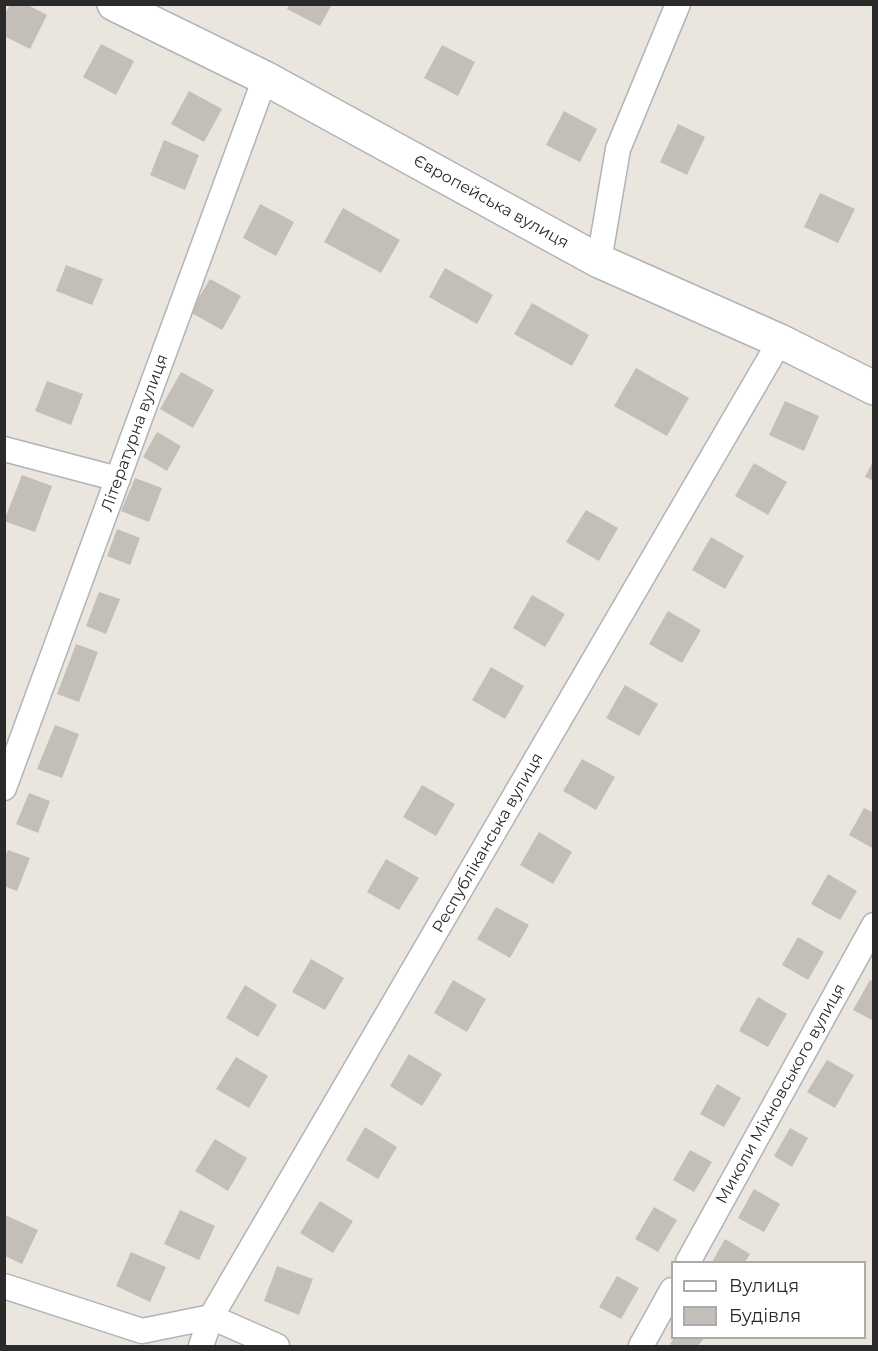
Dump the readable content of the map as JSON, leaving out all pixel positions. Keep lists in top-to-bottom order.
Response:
{
  "streets": {
    "street": [
      "Європейська вулиця",
      "Літературна вулиця",
      "Республіканська вулиця",
      "Миколи Міхновського вулиця"
    ]
  },
  "crossings": [
    ["Європейська вулиця", "Літературна вулиця"],
    ["Європейська вулиця", "Республіканська вулиця"]
  ],
  "legend": ["Вулиця", "Будівля"]
}
